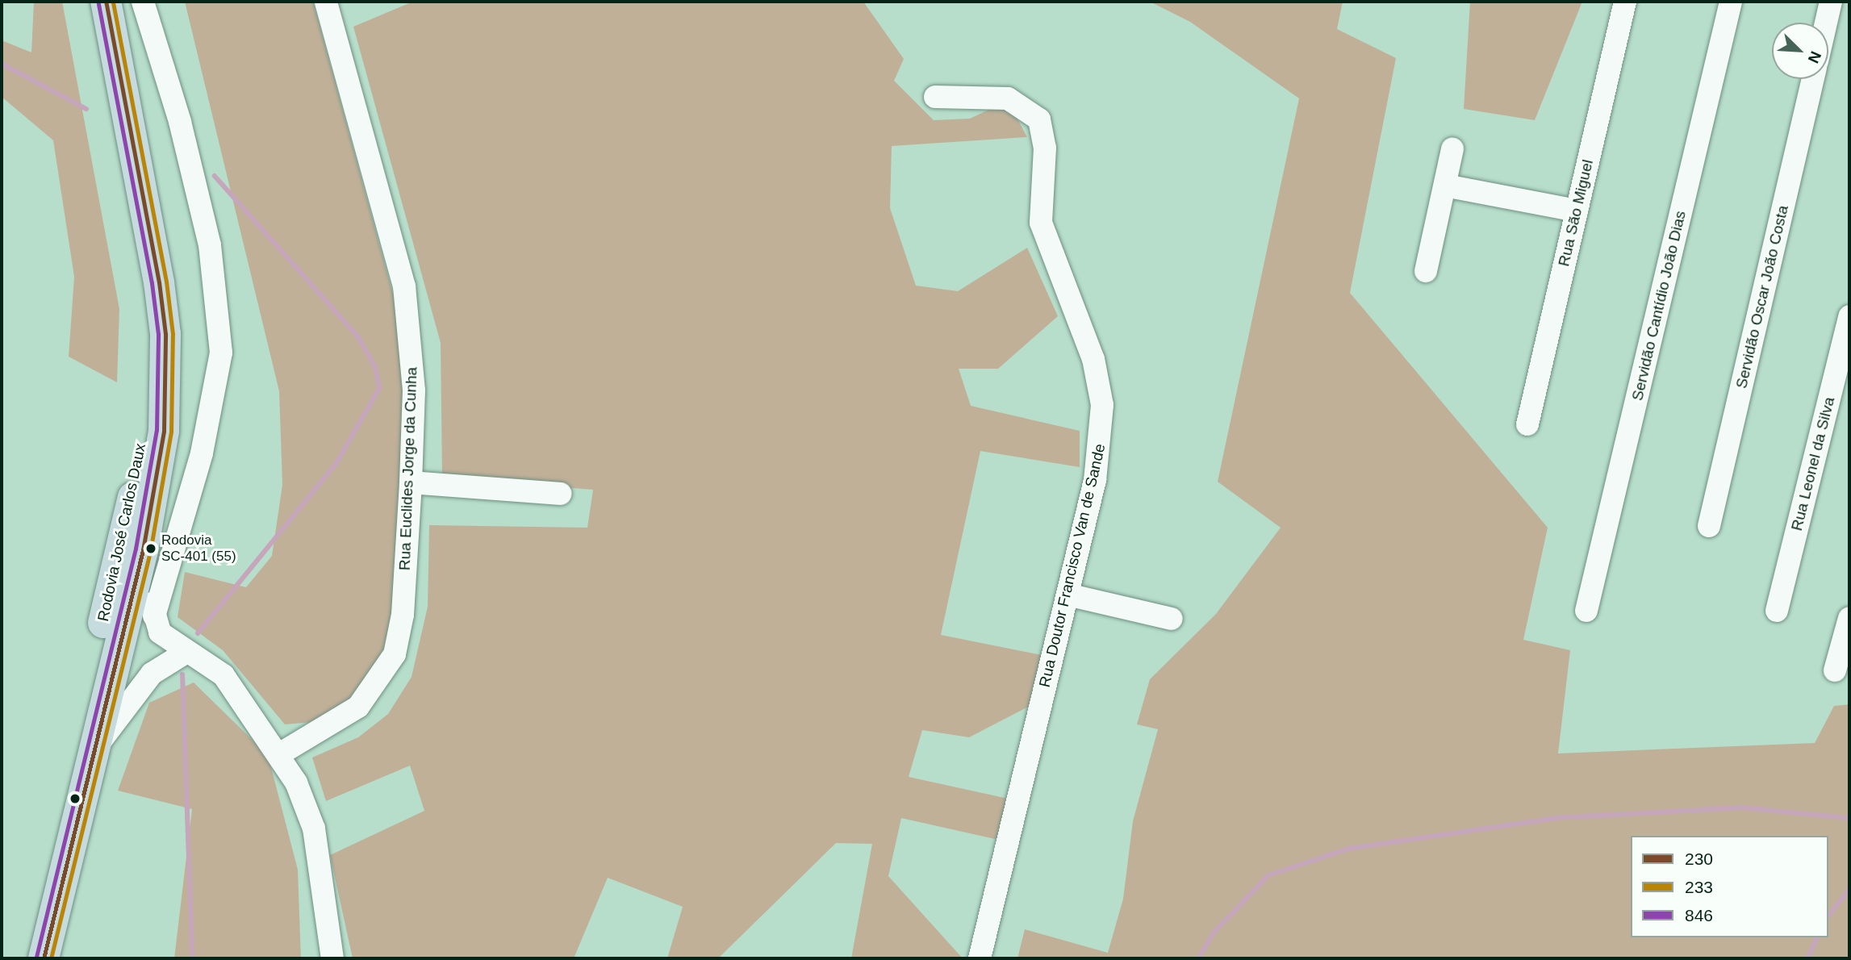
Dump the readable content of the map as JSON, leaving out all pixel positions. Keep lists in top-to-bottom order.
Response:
{
  "streets": {
    "highway": ["Rodovia José Carlos Daux"],
    "street": [
      "Rua São Miguel",
      "Servidão Oscar João Costa",
      "Servidão Cantídio João Dias",
      "Rua Leonel da Silva",
      "Rua Euclides Jorge da Cunha",
      "Rua Doutor Francisco Van de Sande"
    ]
  },
  "places": ["Rodovia SC-401 (55)"],
  "lines": ["transit line 230", "transit line 233", "transit line 846"],
  "legend": ["230", "233", "846"],
  "north": "bottom right"
}
